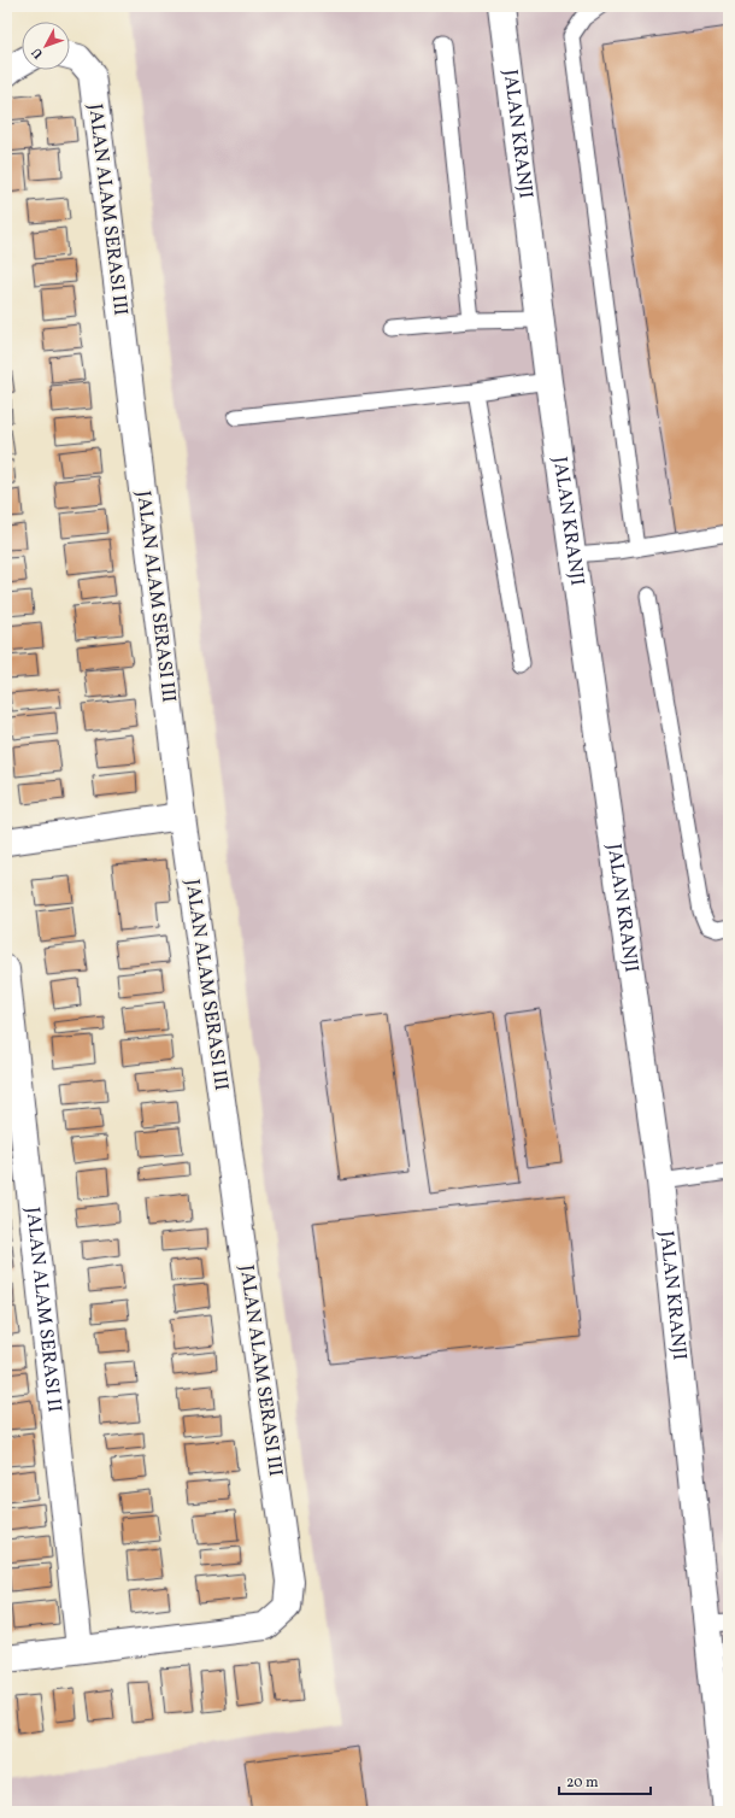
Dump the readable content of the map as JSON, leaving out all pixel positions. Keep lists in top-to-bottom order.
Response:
{
  "streets": {
    "street": ["JALAN KRANJI", "JALAN ALAM SERASI III", "JALAN ALAM SERASI II"]
  },
  "crossings": [
    ["JALAN ALAM SERASI III", "JALAN ALAM SERASI II"]
  ],
  "scale_bar": "20 m",
  "north": "bottom left"
}
